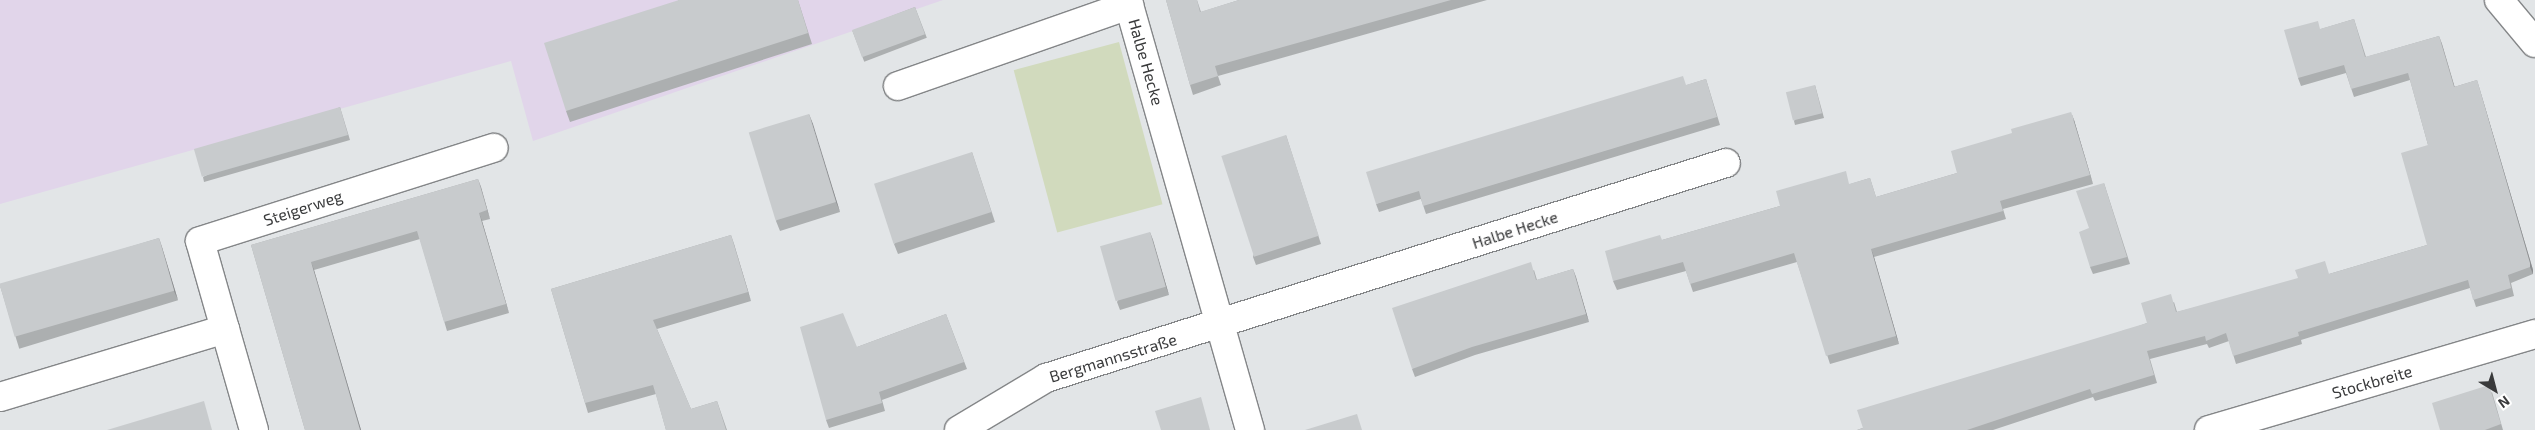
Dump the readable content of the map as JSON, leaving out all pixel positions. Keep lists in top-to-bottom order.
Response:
{
  "streets": {
    "street": [
      "Halbe Hecke",
      "Steigerweg",
      "Bergmannsstraße",
      "Stockbreite"
    ]
  },
  "crossings": [
    ["Halbe Hecke", "Bergmannsstraße"]
  ],
  "north": "bottom right"
}
